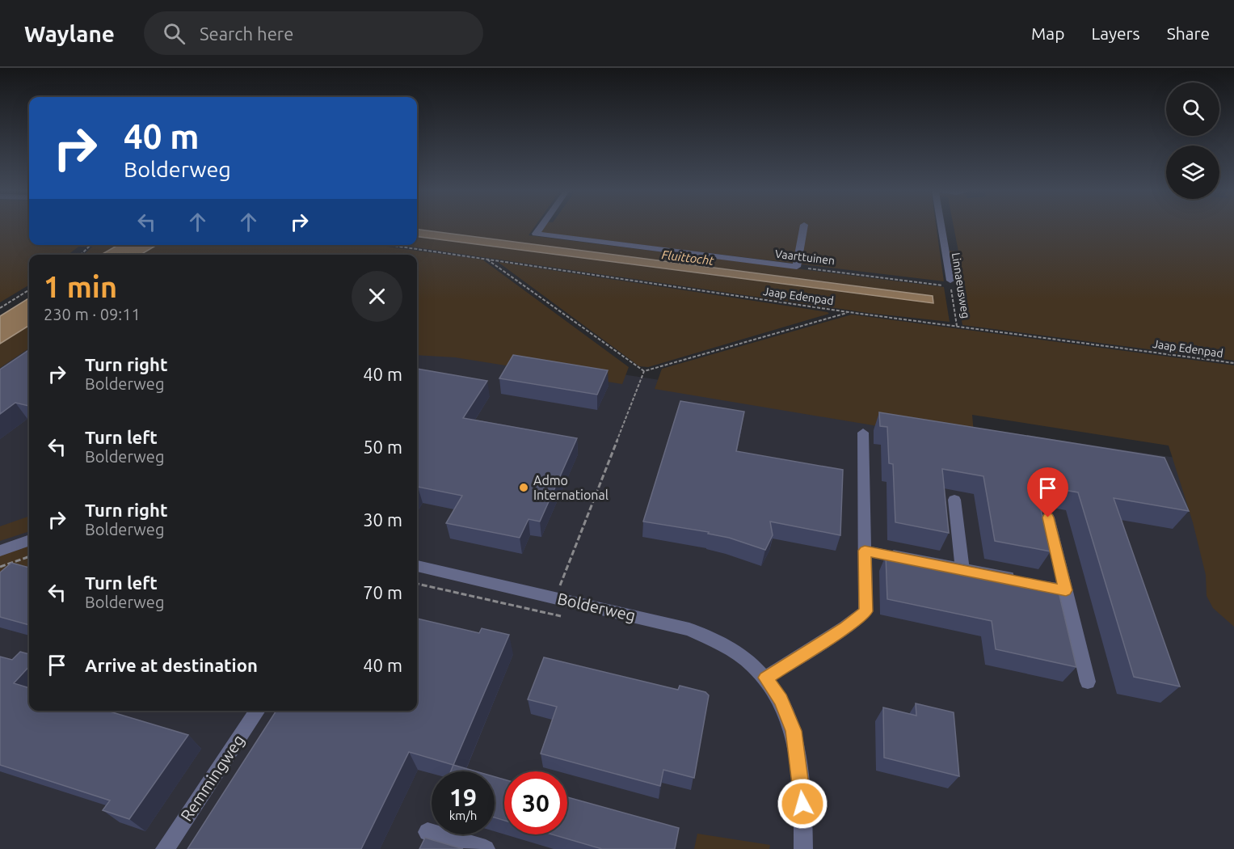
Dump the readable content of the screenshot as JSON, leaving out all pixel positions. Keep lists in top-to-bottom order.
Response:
{
  "streets": {
    "street": [
      "Vaarttuinen",
      "Linnaeusweg",
      "Bolderweg",
      "Remmingweg"
    ],
    "path": ["Jaap Edenpad"]
  },
  "crossings": [
    ["Vaarttuinen", "Linnaeusweg"],
    ["Linnaeusweg", "Jaap Edenpad"]
  ],
  "water": ["Fluittocht"],
  "places": ["Admo International"],
  "page": {
    "header": "Waylane",
    "search": "Search here",
    "nav": ["Map", "Layers", "Share"],
    "turn": ["40 m", "Bolderweg"],
    "heading": ["1 min", "230 m · 09:11"],
    "list": [
      {
        "name": "Turn right",
        "note": "Bolderweg",
        "value": "40 m"
      },
      {
        "name": "Turn left",
        "note": "Bolderweg",
        "value": "50 m"
      },
      {
        "name": "Turn right",
        "note": "Bolderweg",
        "value": "30 m"
      },
      {
        "name": "Turn left",
        "note": "Bolderweg",
        "value": "70 m"
      },
      {
        "name": "Arrive at destination",
        "value": "40 m"
      }
    ],
    "speed": "19 km/h",
    "limit": "30"
  }
}
